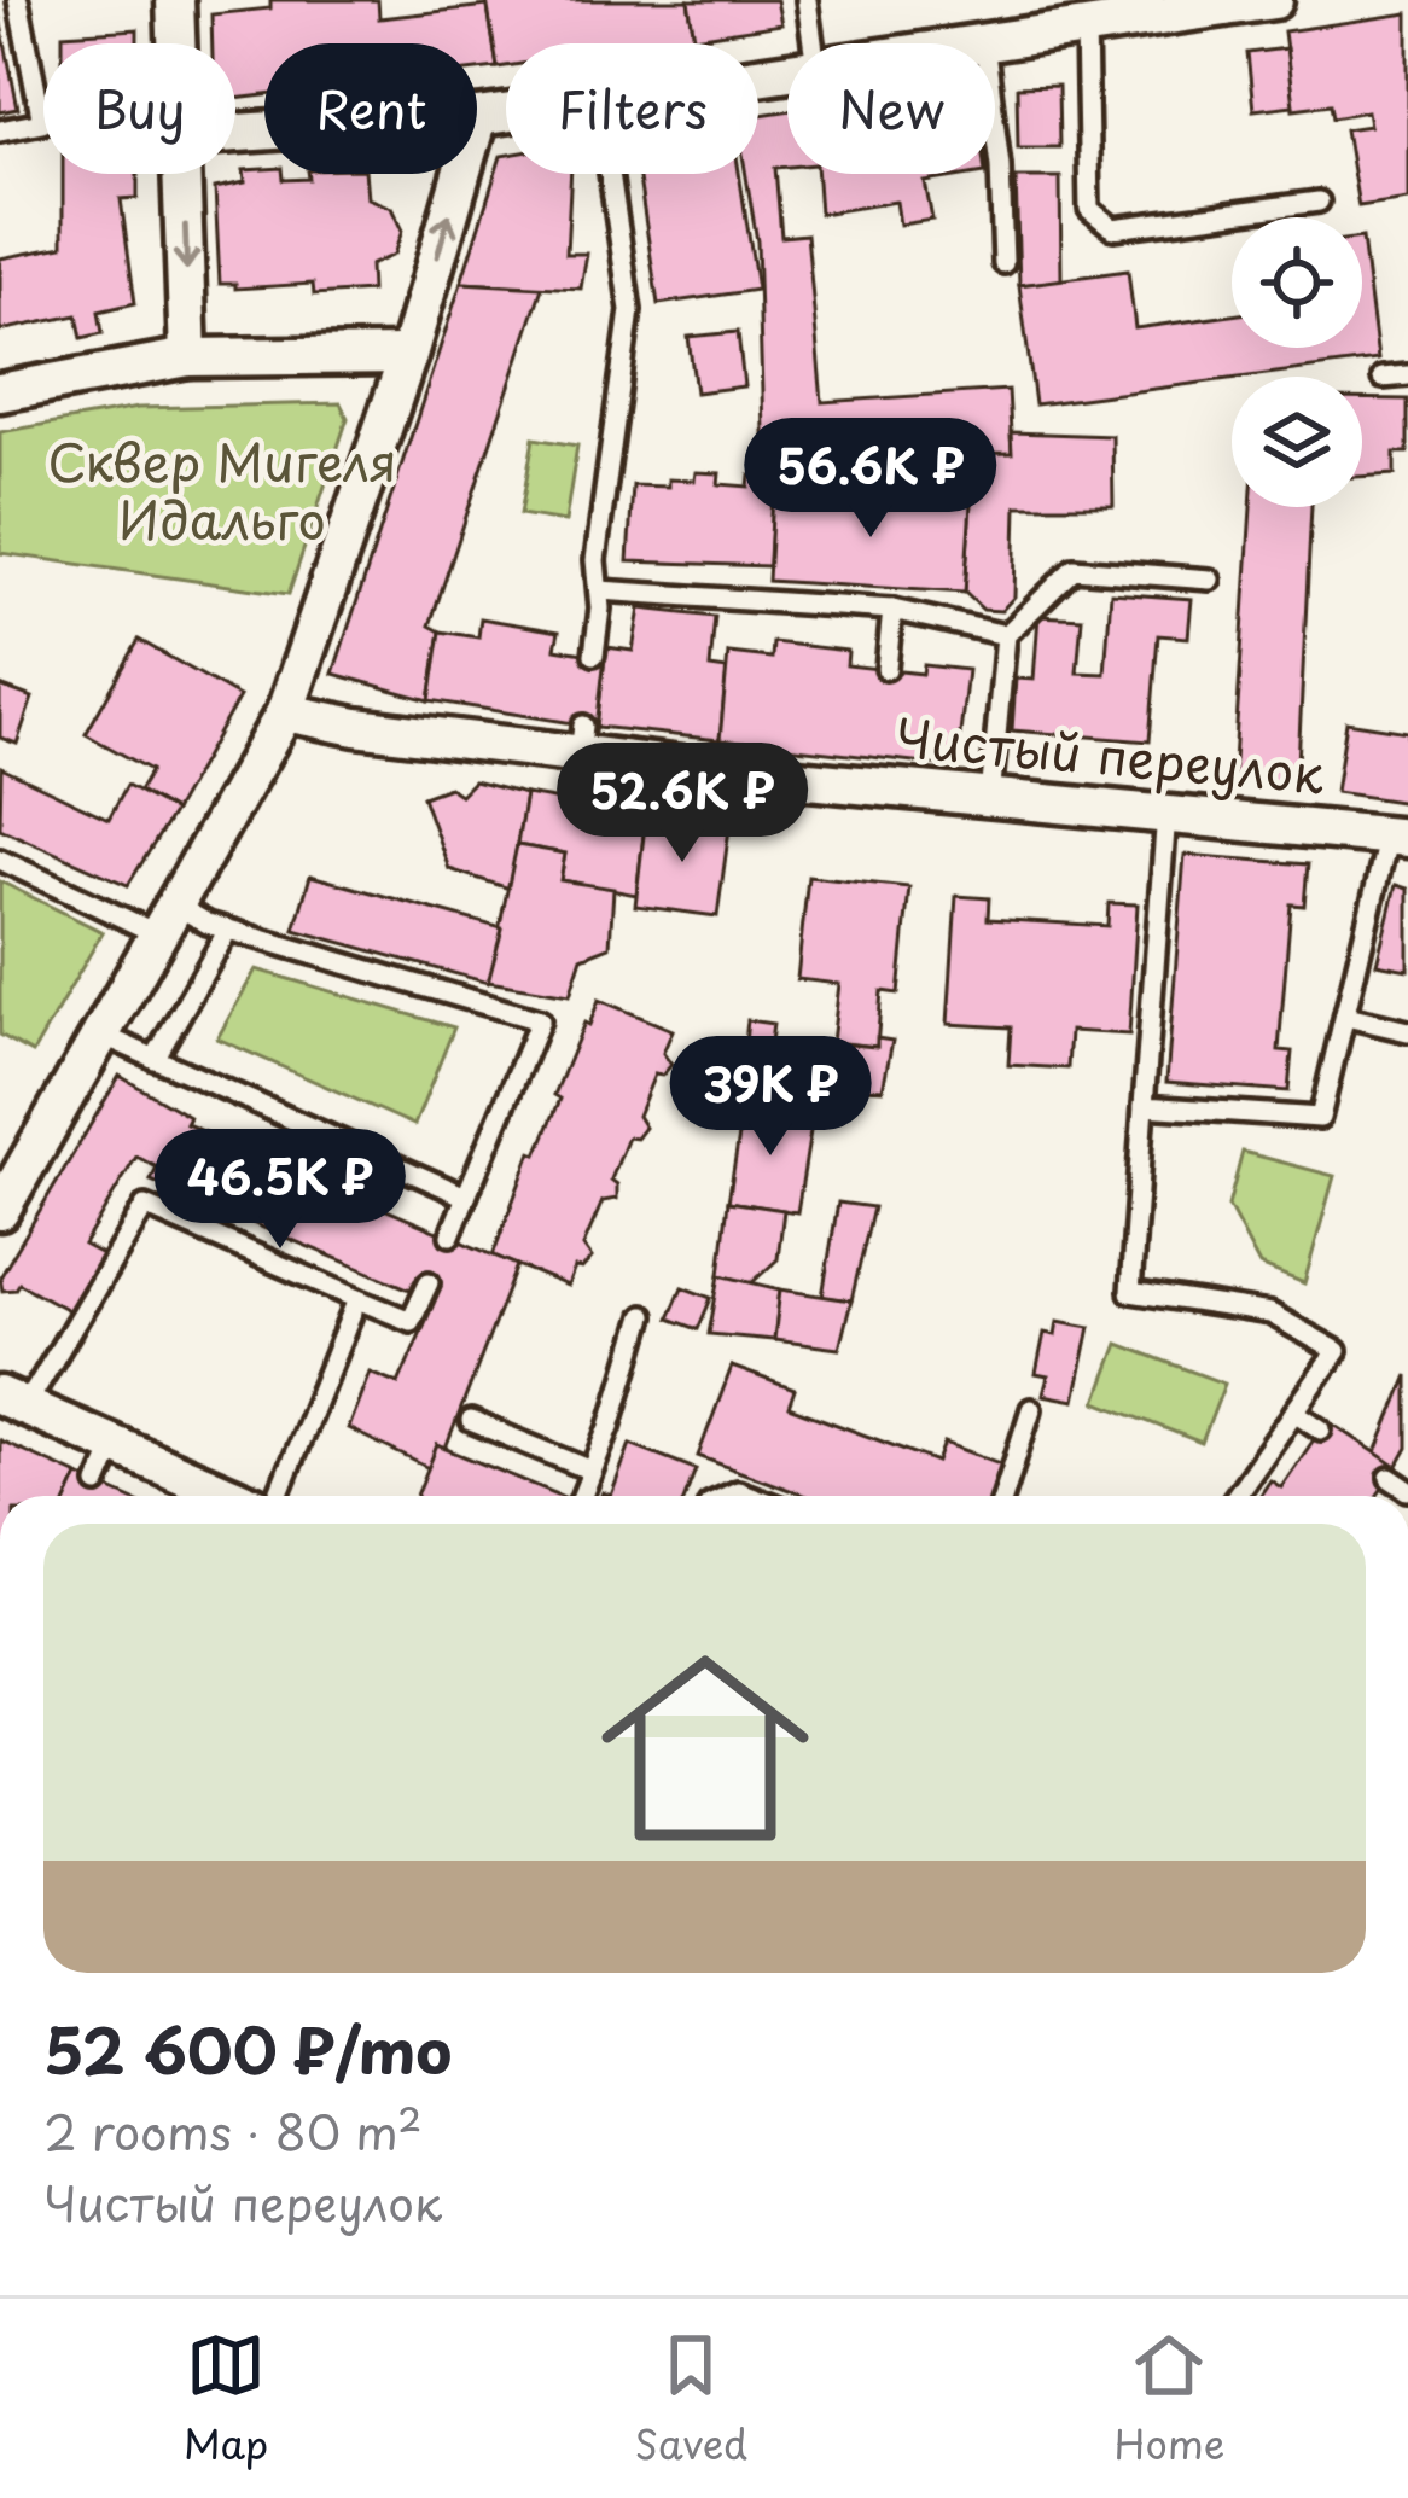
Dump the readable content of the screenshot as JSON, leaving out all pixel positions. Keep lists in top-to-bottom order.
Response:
{
  "streets": {
    "street": ["Чистый переулок"]
  },
  "parks": ["Сквер Мигеля Идальго"],
  "page": {
    "chip": [
      "Buy",
      "Rent",
      "Filters",
      "New"
    ],
    "price": [
      "56.6K ₽",
      "52.6K ₽",
      "39K ₽",
      "46.5K ₽"
    ],
    "list": [
      {
        "name": "52 600 ₽/mo",
        "note": "2 rooms · 80 m² · Чистый переулок"
      }
    ],
    "tabs": ["Map", "Saved", "Home"]
  }
}
